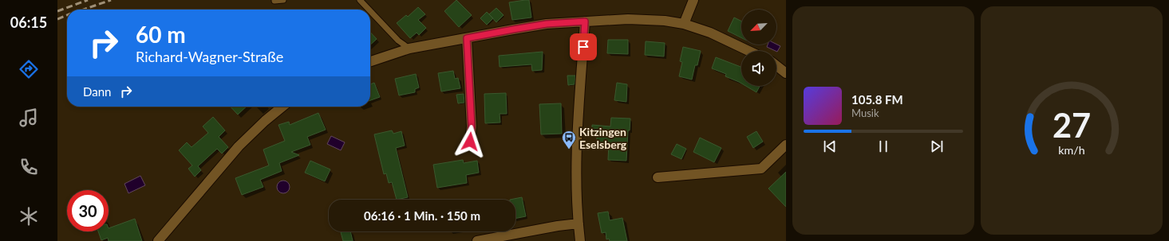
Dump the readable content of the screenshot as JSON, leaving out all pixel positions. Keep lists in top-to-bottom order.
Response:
{
  "places": {
    "bus stop": ["Kitzingen Eselsberg"]
  },
  "north": "bottom left",
  "page": {
    "tabs": "06:15",
    "turn": ["60 m", "Richard-Wagner-Straße"],
    "then": "Dann",
    "song": ["105.8 FM", "Musik"],
    "limit": "30",
    "trip": "06:16 · 1 Min. · 150 m",
    "gauge": ["27", "km/h"]
  }
}
